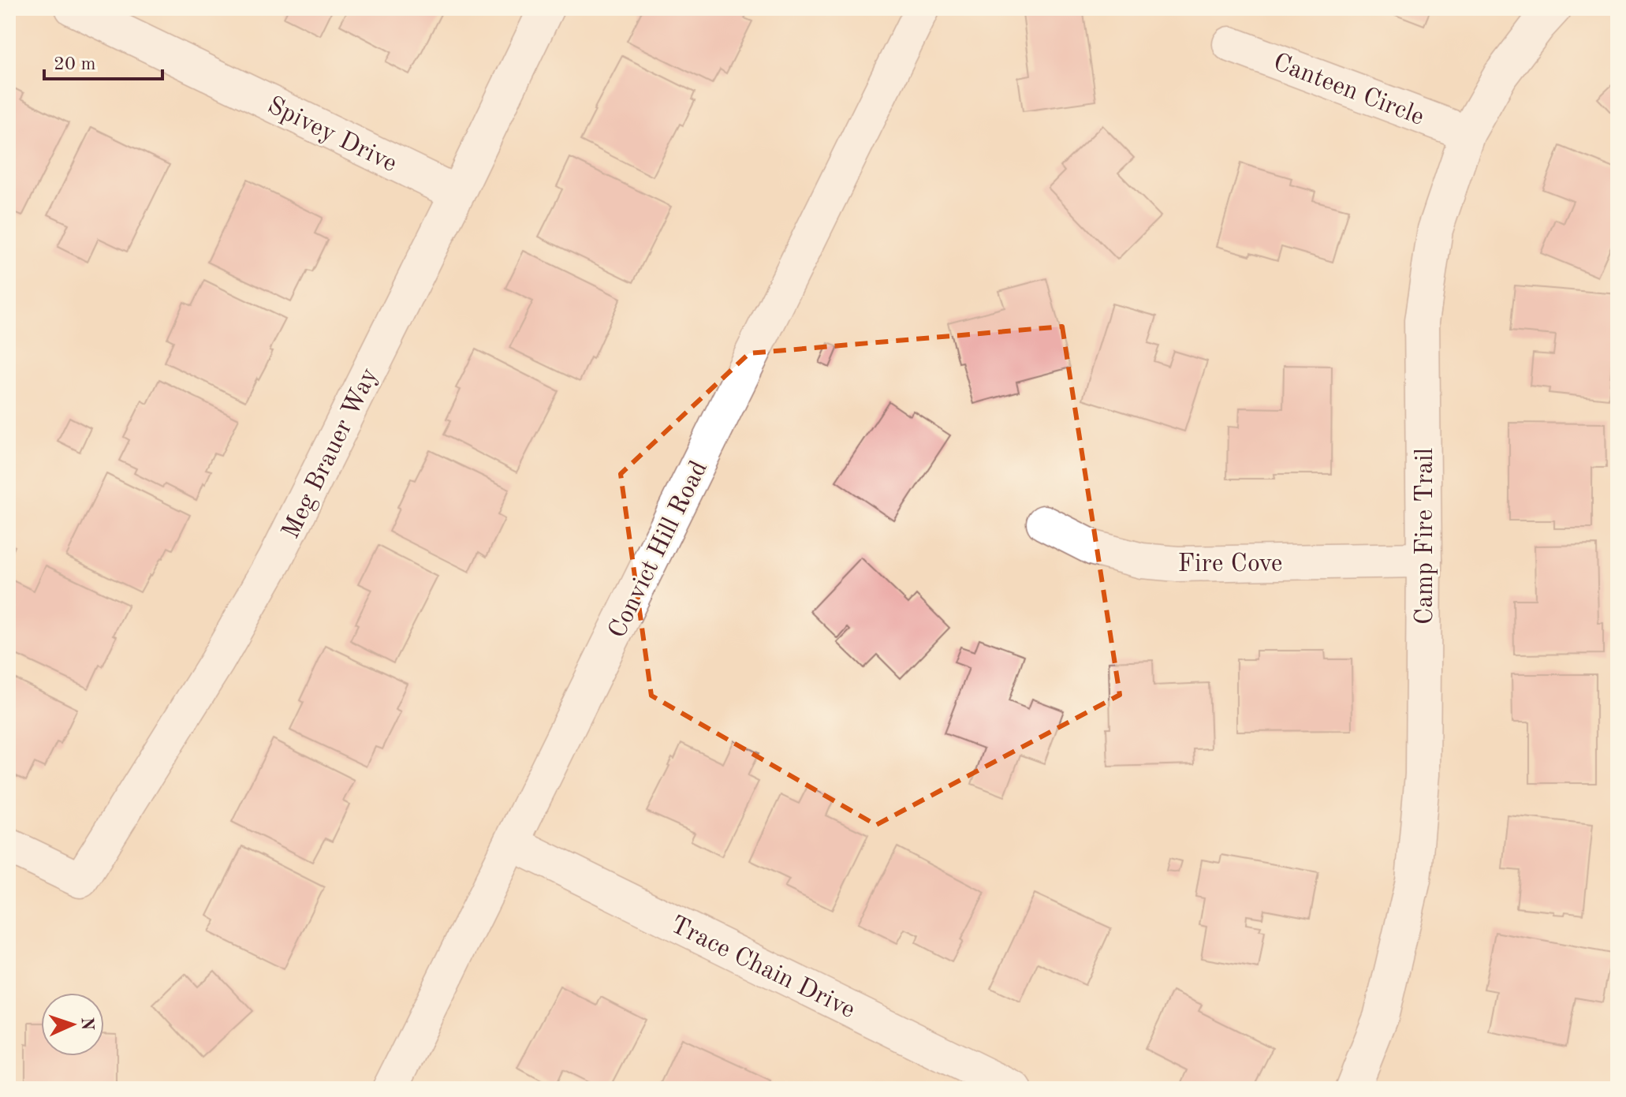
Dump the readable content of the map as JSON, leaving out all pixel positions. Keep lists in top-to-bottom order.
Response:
{
  "streets": {
    "street": [
      "Canteen Circle",
      "Spivey Drive",
      "Meg Brauer Way",
      "Camp Fire Trail",
      "Convict Hill Road",
      "Fire Cove",
      "Trace Chain Drive"
    ]
  },
  "crossings": [
    ["Canteen Circle", "Camp Fire Trail"],
    ["Spivey Drive", "Meg Brauer Way"],
    ["Camp Fire Trail", "Fire Cove"],
    ["Convict Hill Road", "Trace Chain Drive"]
  ],
  "scale_bar": "20 m",
  "north": "right"
}
